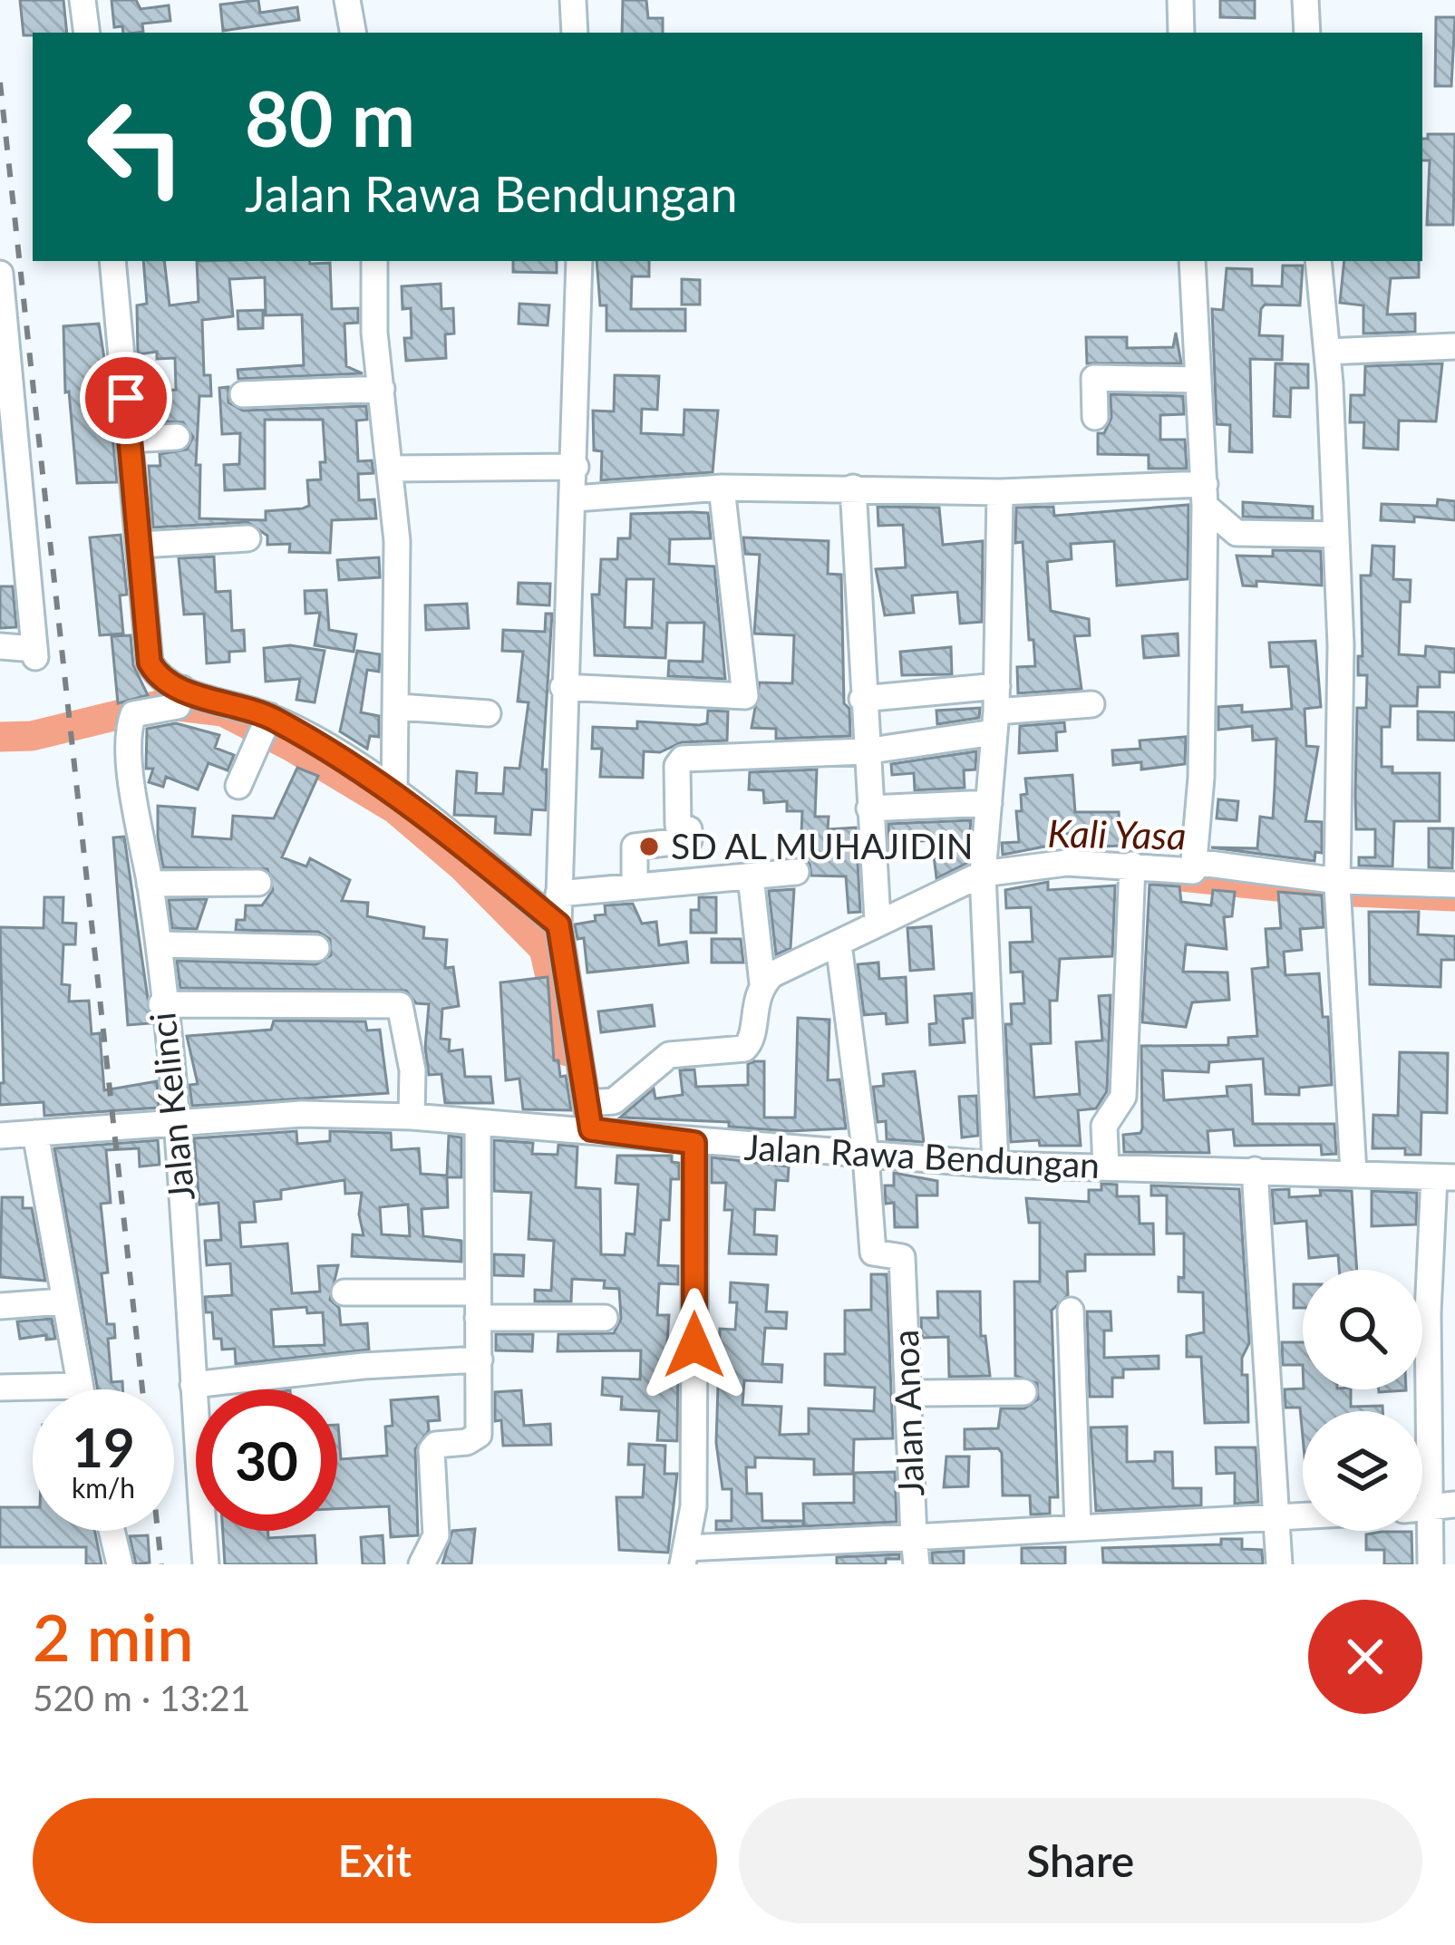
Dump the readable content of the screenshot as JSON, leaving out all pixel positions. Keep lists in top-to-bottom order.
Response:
{
  "streets": {
    "street": ["Jalan Kelinci", "Jalan Rawa Bendungan", "Jalan Anoa"]
  },
  "crossings": [
    ["Jalan Kelinci", "Jalan Rawa Bendungan"],
    ["Jalan Rawa Bendungan", "Jalan Anoa"]
  ],
  "water": ["Kali Yasa"],
  "places": ["SD AL MUHAJIDIN"],
  "page": {
    "turn": ["80 m", "Jalan Rawa Bendungan"],
    "speed": "19 km/h",
    "limit": "30",
    "heading": ["2 min", "520 m · 13:21"],
    "buttons": ["Exit", "Share"]
  }
}
